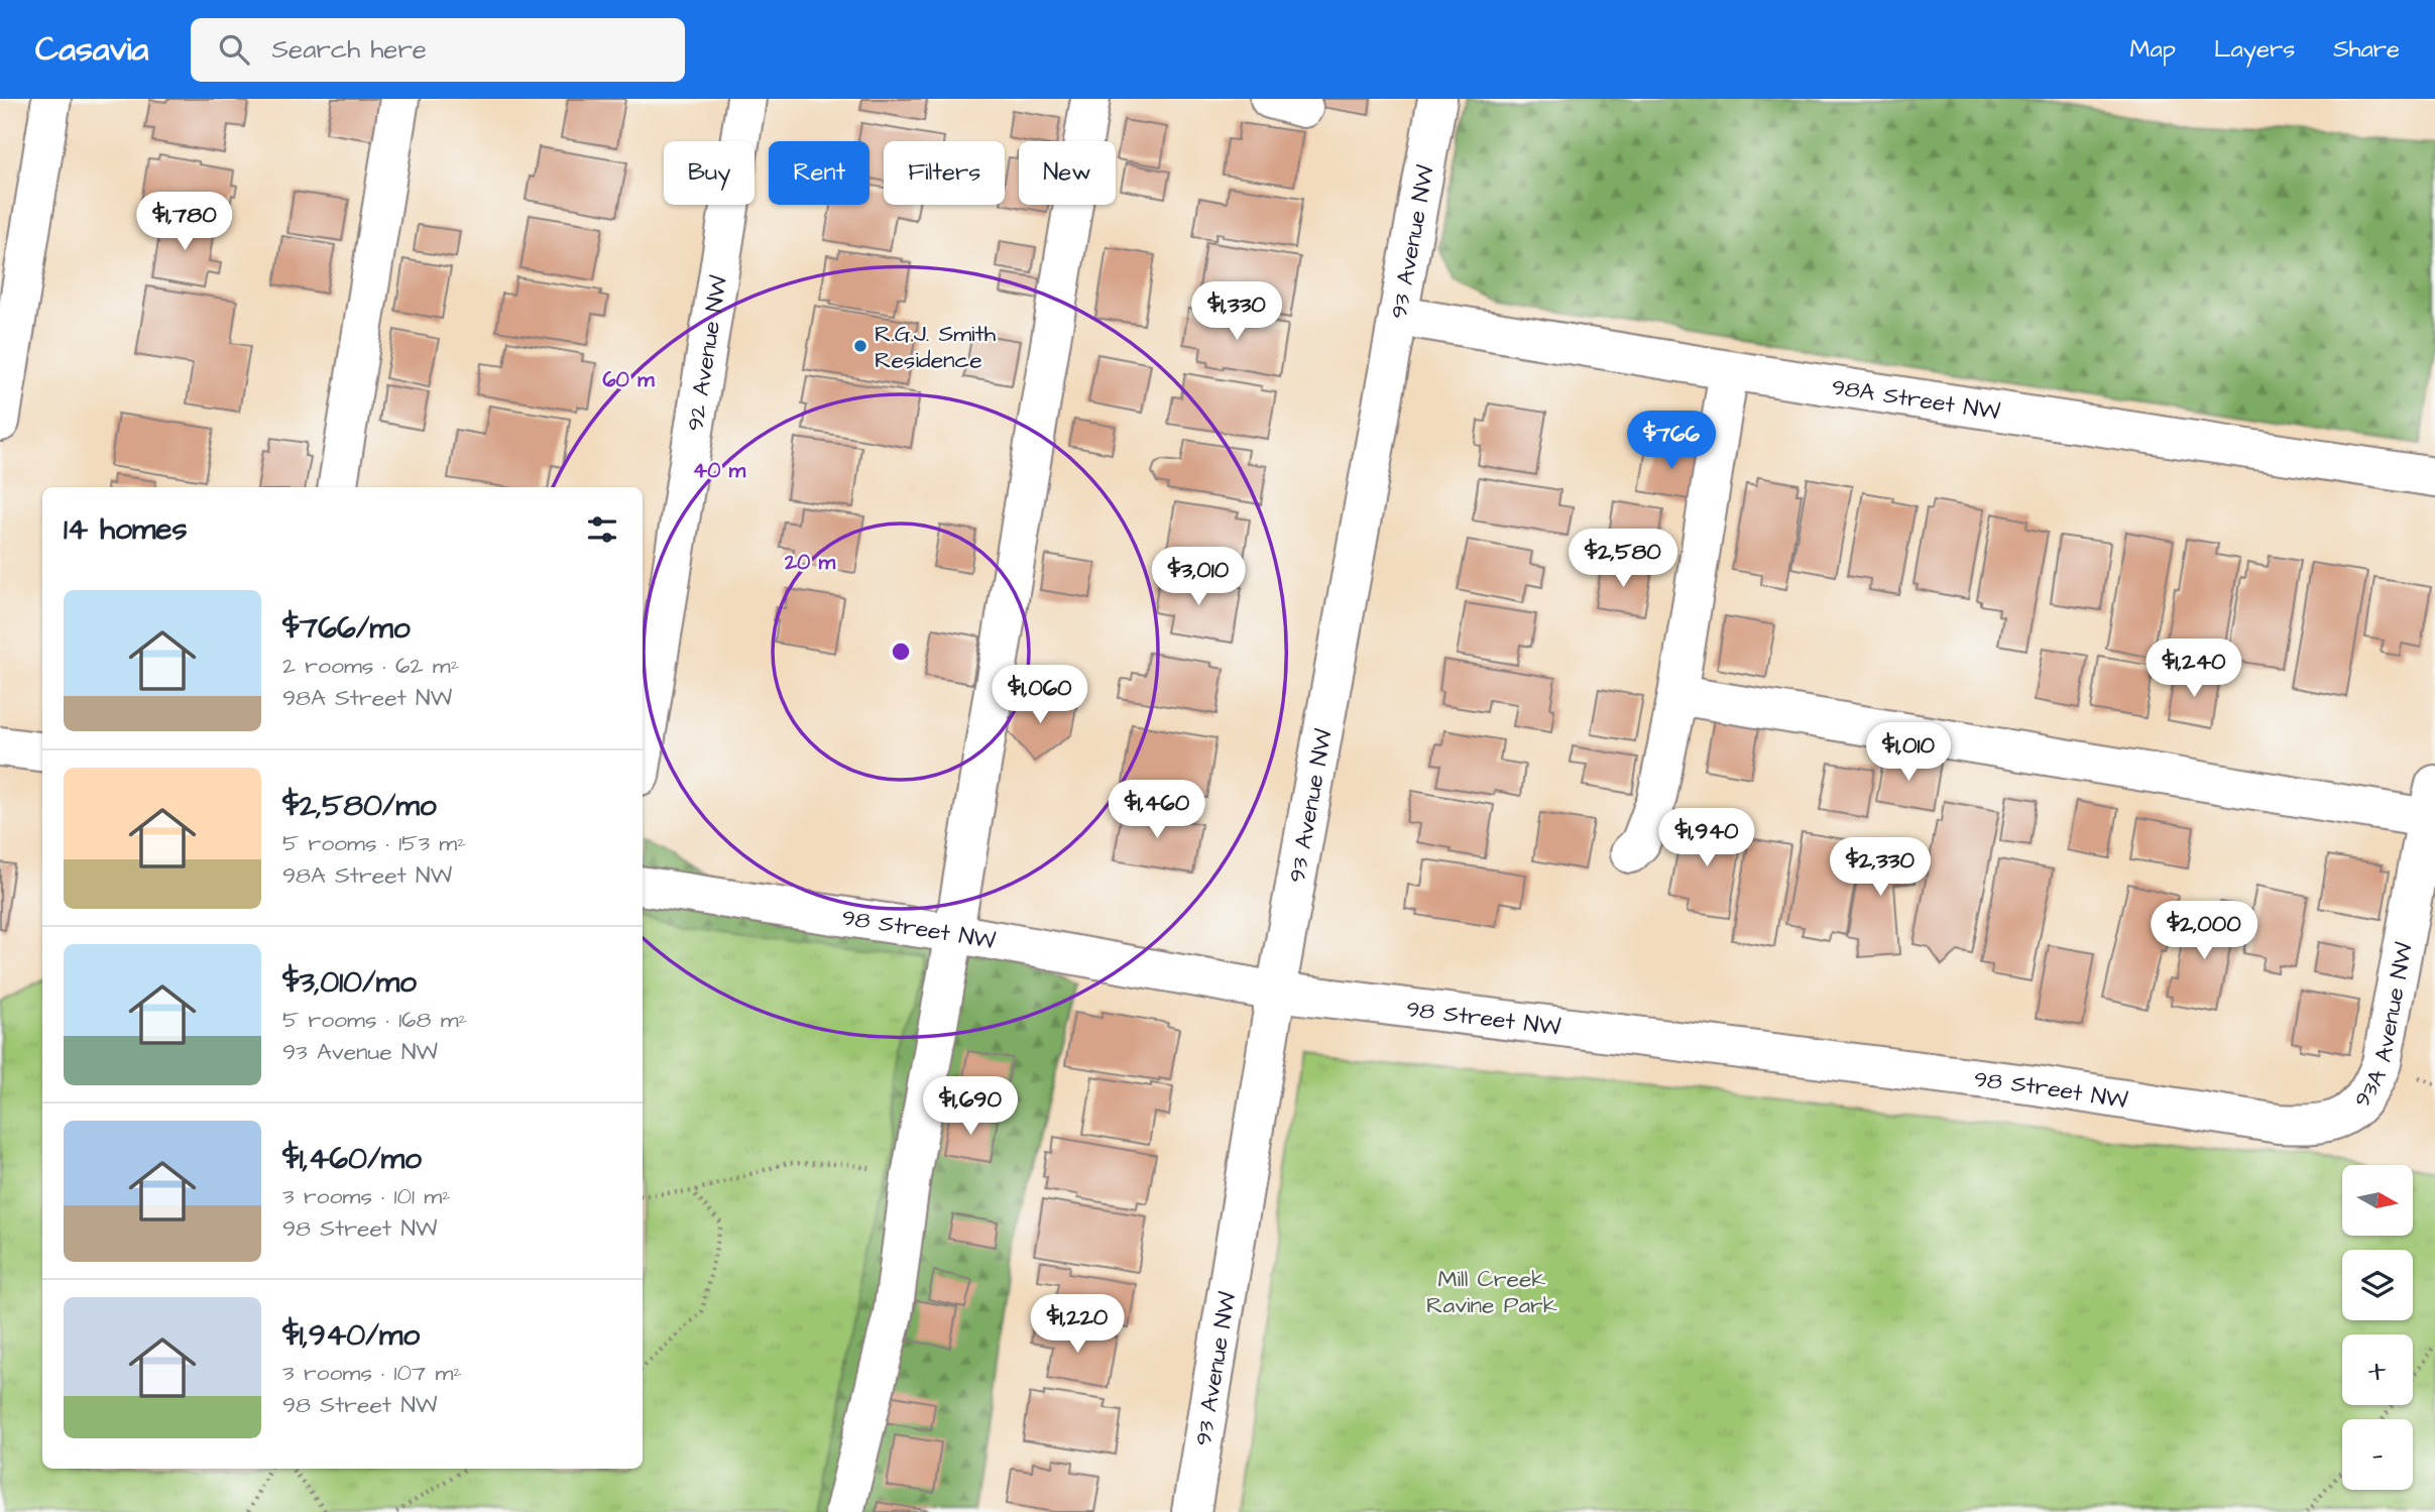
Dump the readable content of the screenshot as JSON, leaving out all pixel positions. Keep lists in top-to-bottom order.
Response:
{
  "streets": {
    "street": [
      "93 Avenue NW",
      "92 Avenue NW",
      "98A Street NW",
      "98 Street NW",
      "93A Avenue NW"
    ]
  },
  "crossings": [
    ["93 Avenue NW", "98A Street NW"],
    ["93 Avenue NW", "98 Street NW"],
    ["98 Street NW", "93A Avenue NW"]
  ],
  "parks": ["Mill Creek Ravine Park"],
  "places": ["R.G.J. Smith Residence"],
  "north": "right",
  "page": {
    "header": "Casavia",
    "search": "Search here",
    "nav": ["Map", "Layers", "Share"],
    "chip": [
      "Buy",
      "Rent",
      "Filters",
      "New"
    ],
    "price": [
      "$1,780",
      "$1,330",
      "$766",
      "$2,580",
      "$3,010",
      "$1,240",
      "$1,060",
      "$1,010",
      "$1,460",
      "$1,940",
      "$2,330",
      "$2,000",
      "$1,690",
      "$1,220"
    ],
    "heading": "14 homes",
    "list": [
      {
        "name": "$766/mo",
        "note": "2 rooms · 62 m² · 98A Street NW"
      },
      {
        "name": "$2,580/mo",
        "note": "5 rooms · 153 m² · 98A Street NW"
      },
      {
        "name": "$3,010/mo",
        "note": "5 rooms · 168 m² · 93 Avenue NW"
      },
      {
        "name": "$1,460/mo",
        "note": "3 rooms · 101 m² · 98 Street NW"
      },
      {
        "name": "$1,940/mo",
        "note": "3 rooms · 107 m² · 98 Street NW"
      }
    ],
    "map_buttons": ["+", "−"]
  },
  "rings": ["60 m", "40 m", "20 m"]
}
